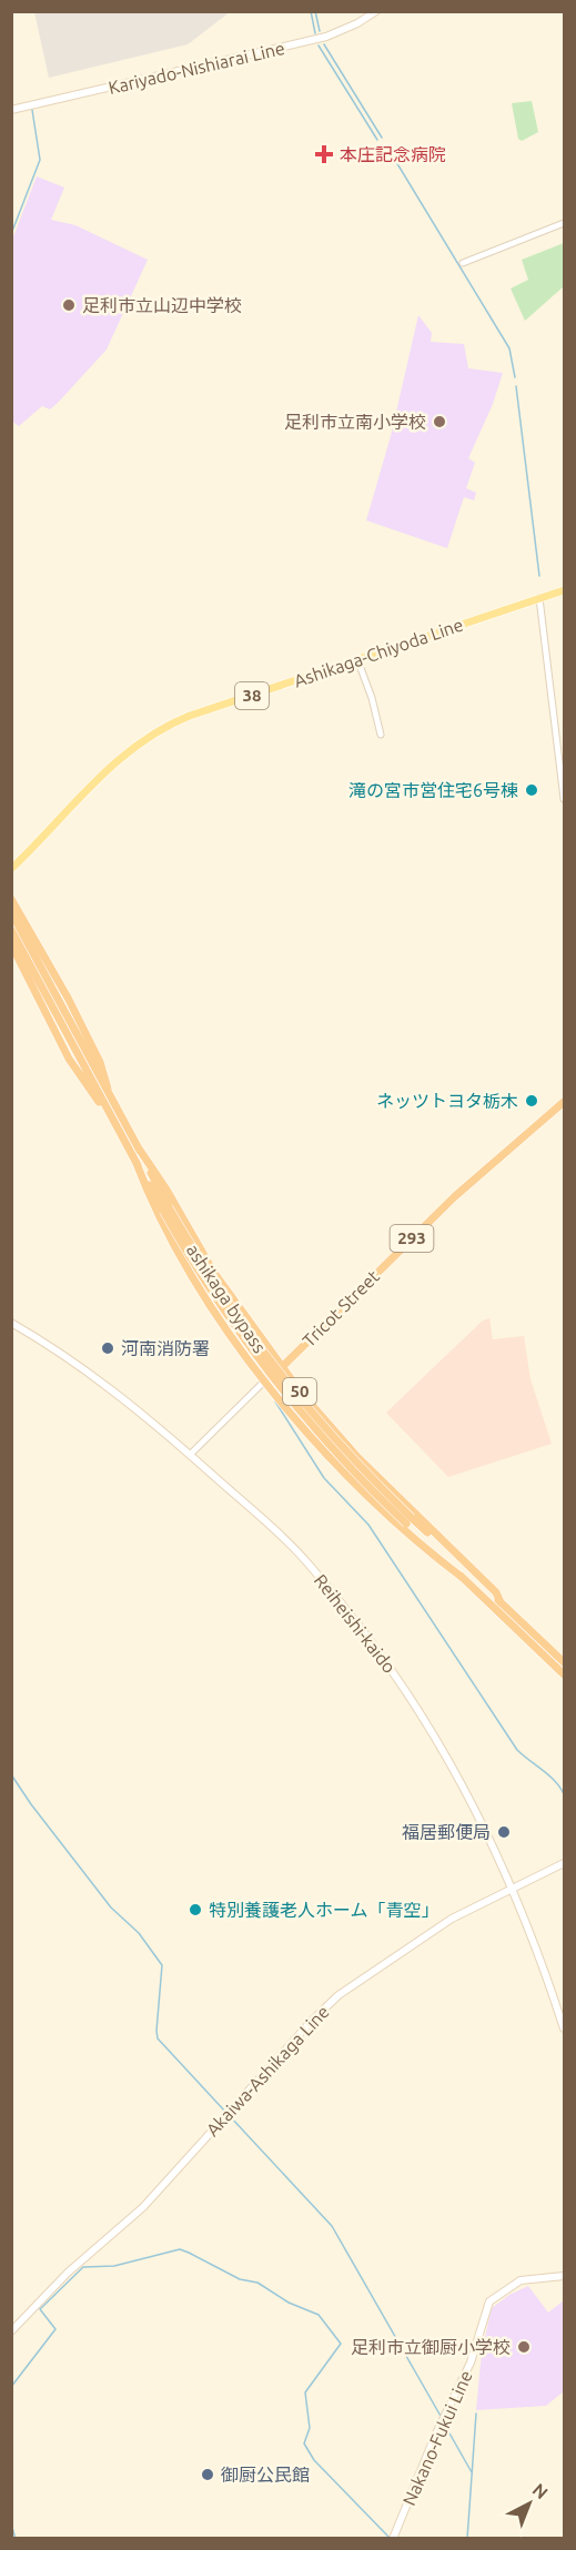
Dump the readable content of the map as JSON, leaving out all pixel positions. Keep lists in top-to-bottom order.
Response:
{
  "streets": {
    "highway": [
      "293",
      "ashikaga bypass",
      "Tricot Street",
      "50"
    ],
    "main road": [
      "Kariyado-Nishiarai Line",
      "Ashikaga-Chiyoda Line",
      "38",
      "Reiheishi-kaido",
      "Akaiwa-Ashikaga Line",
      "Nakano-Fukui Line"
    ]
  },
  "crossings": [
    ["ashikaga bypass", "50"],
    ["Tricot Street", "50"],
    ["Reiheishi-kaido", "Akaiwa-Ashikaga Line"]
  ],
  "places": {
    "health": ["本庄記念病院"],
    "other": [
      "足利市立山辺中学校",
      "足利市立南小学校",
      "滝の宮市営住宅6号棟",
      "ネッツトヨタ栃木",
      "河南消防署",
      "福居郵便局",
      "特別養護老人ホーム「青空」",
      "足利市立御厨小学校",
      "御厨公民館"
    ]
  },
  "north": "top right"
}
